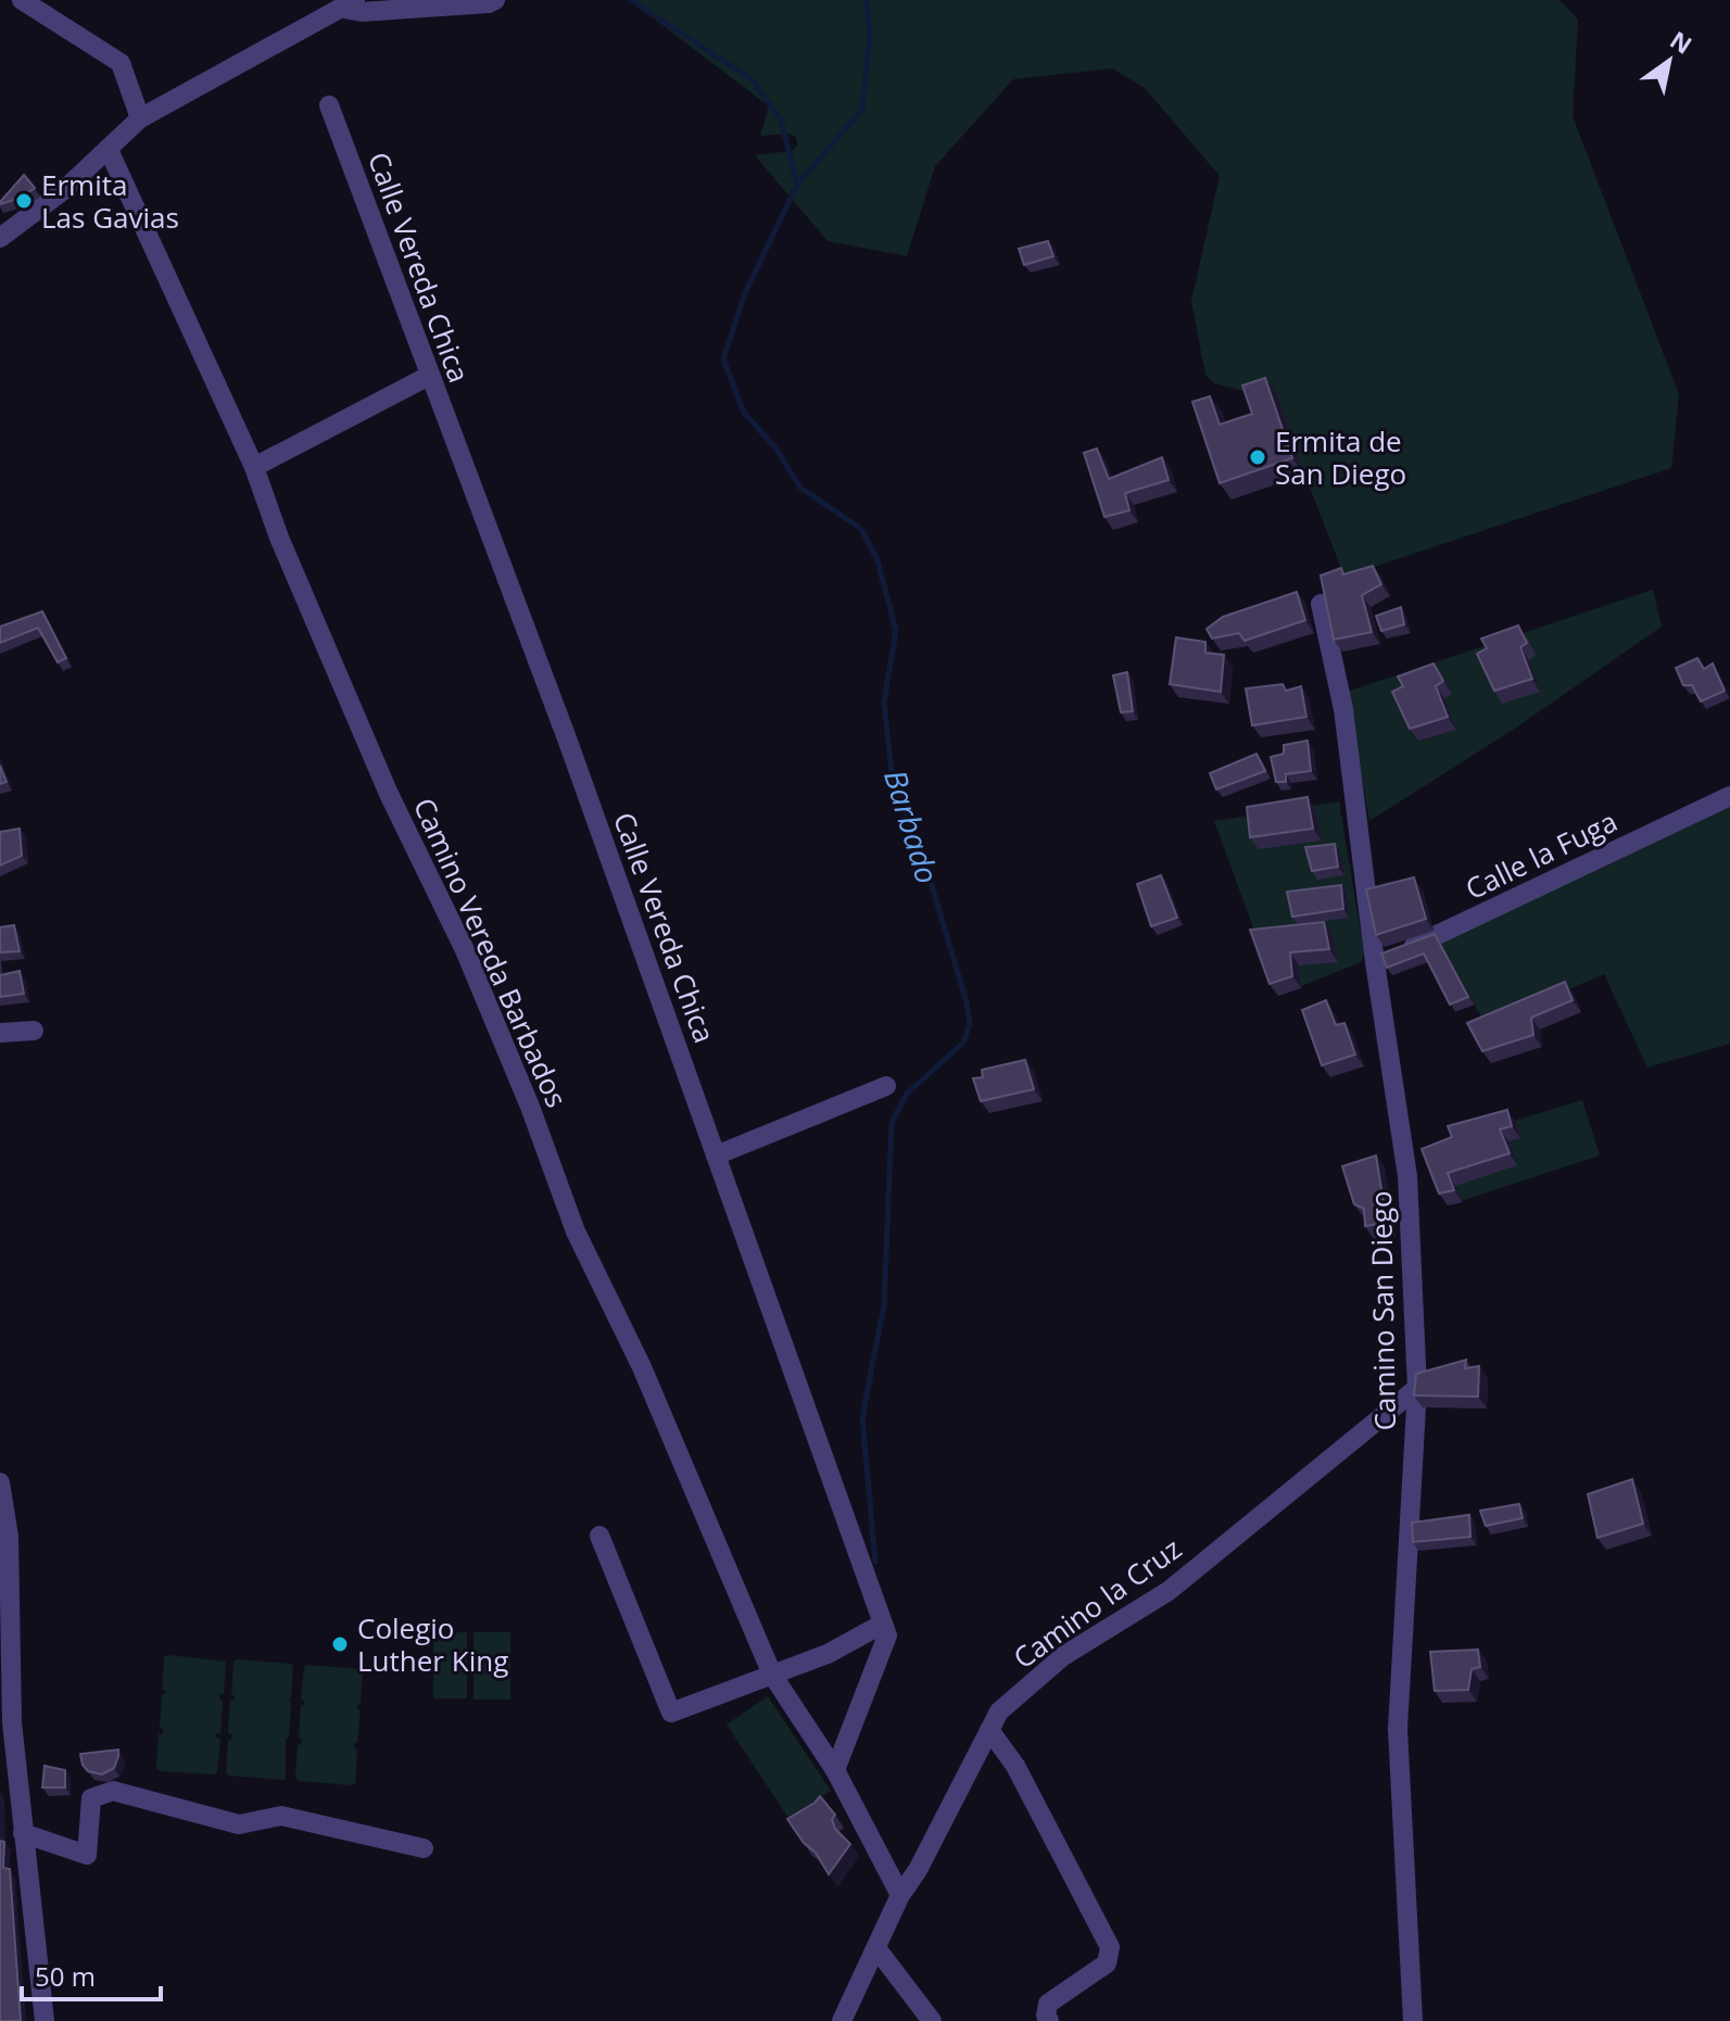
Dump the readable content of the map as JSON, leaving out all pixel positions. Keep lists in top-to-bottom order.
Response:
{
  "streets": {
    "street": [
      "Calle Vereda Chica",
      "Calle la Fuga",
      "Camino Vereda Barbados",
      "Camino San Diego",
      "Camino la Cruz"
    ]
  },
  "crossings": [
    ["Calle Vereda Chica", "Camino Vereda Barbados"],
    ["Calle la Fuga", "Camino San Diego"],
    ["Camino Vereda Barbados", "Camino la Cruz"],
    ["Camino San Diego", "Camino la Cruz"]
  ],
  "water": ["Barbado"],
  "places": ["Ermita Las Gavias", "Ermita de San Diego", "Colegio Luther King"],
  "scale_bar": "50 m",
  "north": "top right"
}
